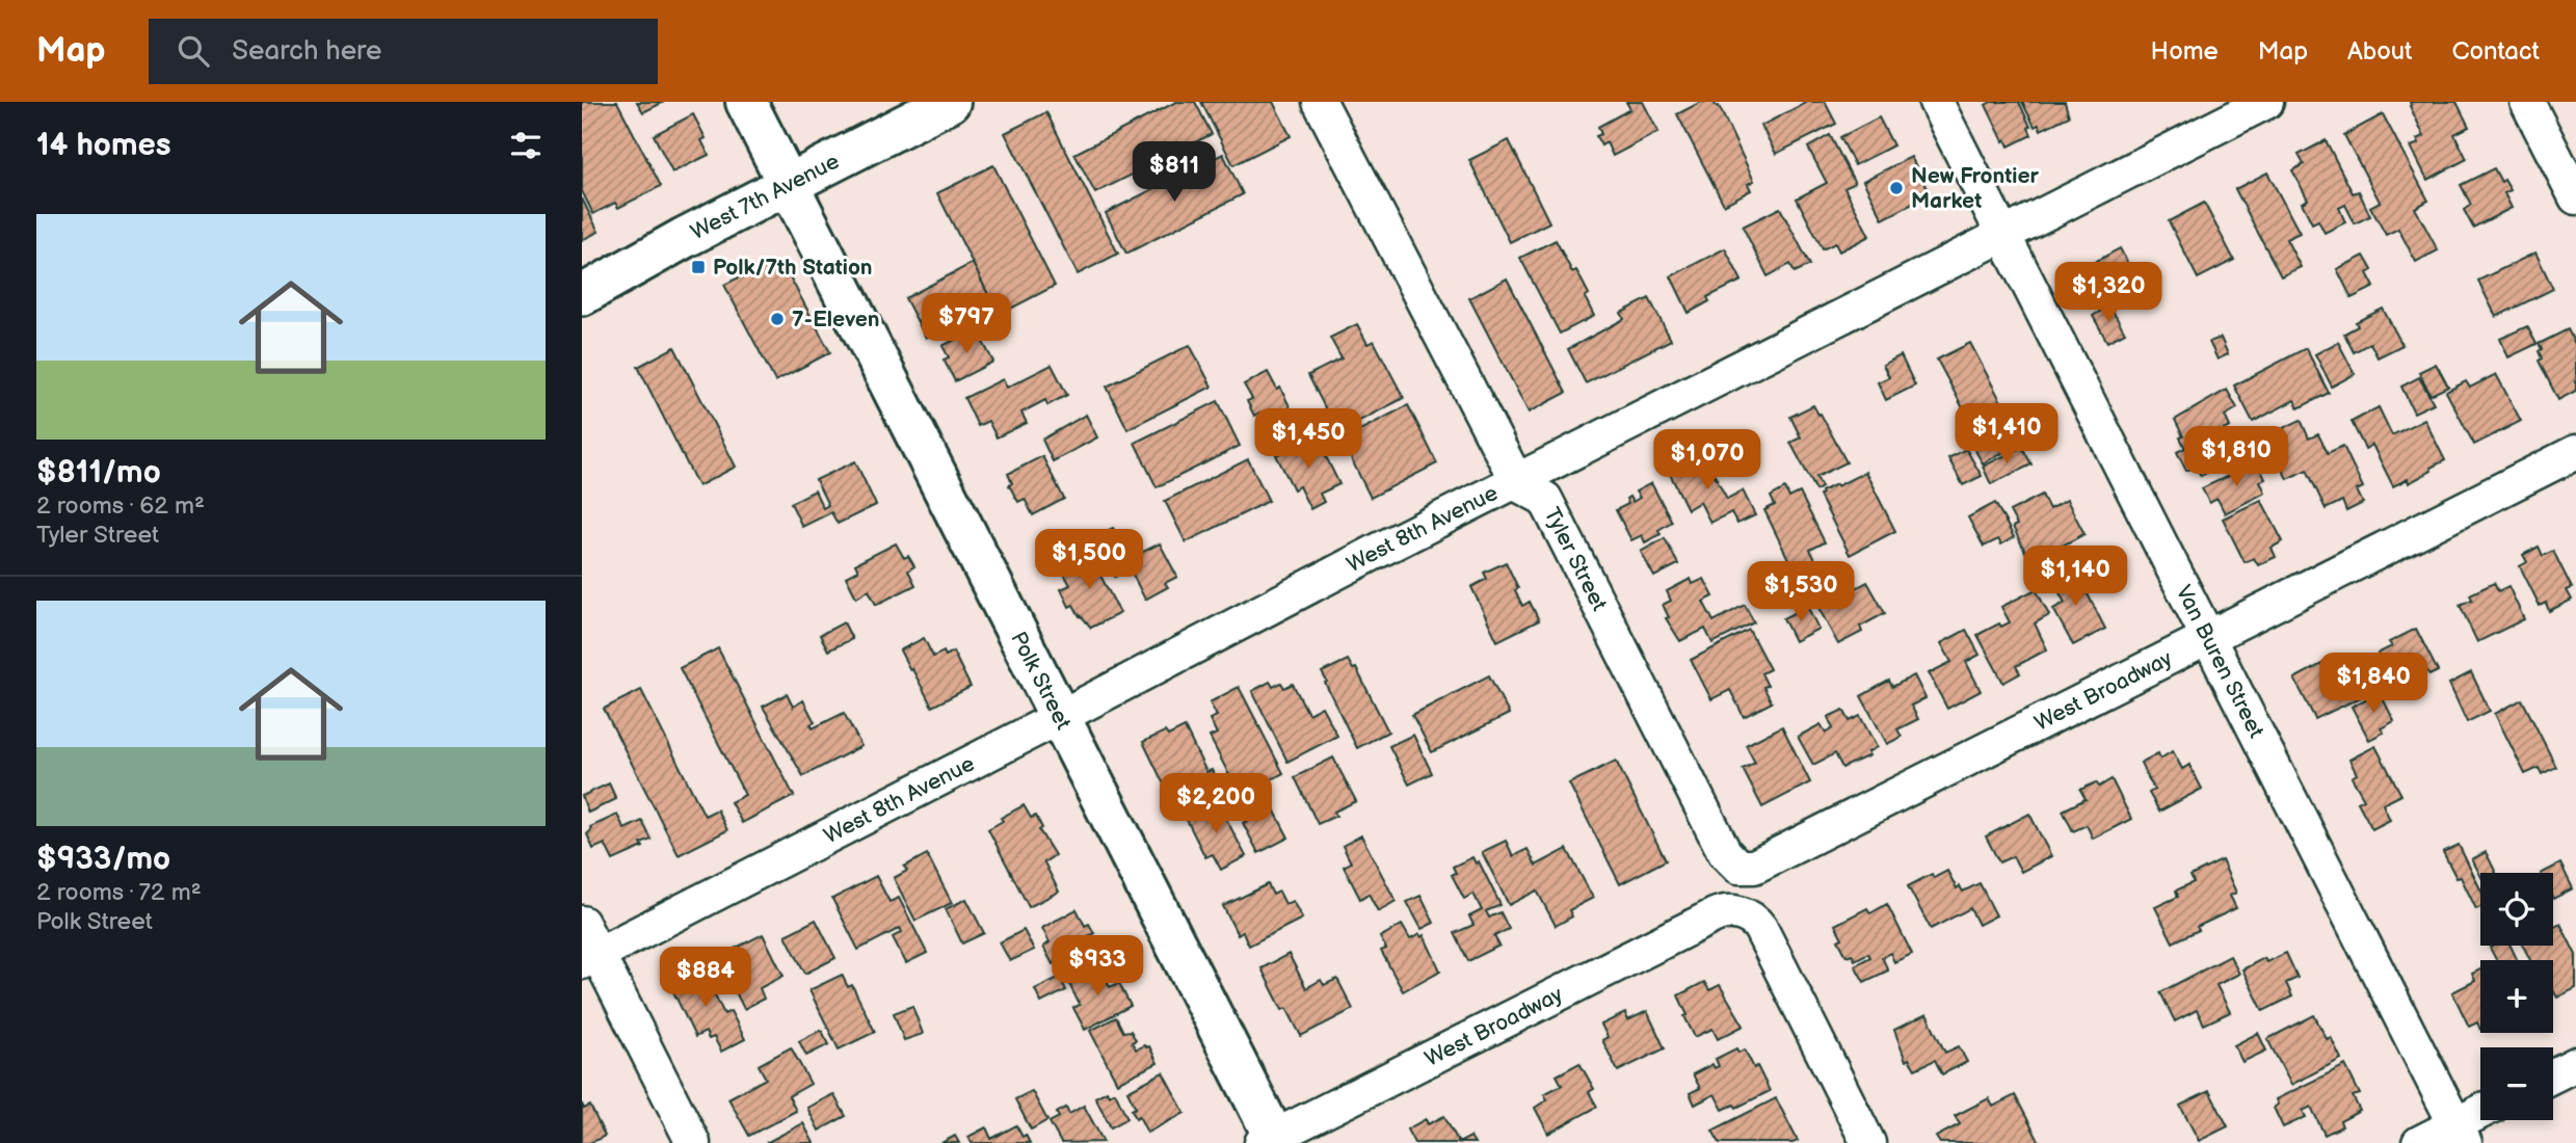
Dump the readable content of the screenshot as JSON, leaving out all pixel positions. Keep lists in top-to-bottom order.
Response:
{
  "streets": {
    "street": [
      "West 7th Avenue",
      "West 8th Avenue",
      "Tyler Street",
      "Van Buren Street",
      "Polk Street",
      "West Broadway"
    ]
  },
  "crossings": [
    ["West 7th Avenue", "Polk Street"],
    ["West 8th Avenue", "Tyler Street"],
    ["West 8th Avenue", "Van Buren Street"],
    ["West 8th Avenue", "Polk Street"],
    ["Tyler Street", "West Broadway"],
    ["Van Buren Street", "West Broadway"],
    ["Polk Street", "West Broadway"]
  ],
  "places": {
    "other": ["New Frontier Market", "7-Eleven"],
    "transit": ["Polk/7th Station"]
  },
  "page": {
    "header": "Map",
    "search": "Search here",
    "nav": [
      "Home",
      "Map",
      "About",
      "Contact"
    ],
    "heading": "14 homes",
    "price": [
      "$811",
      "$1,320",
      "$797",
      "$1,410",
      "$1,450",
      "$1,810",
      "$1,070",
      "$1,500",
      "$1,140",
      "$1,530",
      "$1,840",
      "$2,200",
      "$933",
      "$884"
    ],
    "list": [
      {
        "name": "$811/mo",
        "note": "2 rooms · 62 m² · Tyler Street"
      },
      {
        "name": "$933/mo",
        "note": "2 rooms · 72 m² · Polk Street"
      }
    ],
    "map_buttons": ["+", "−"]
  }
}
